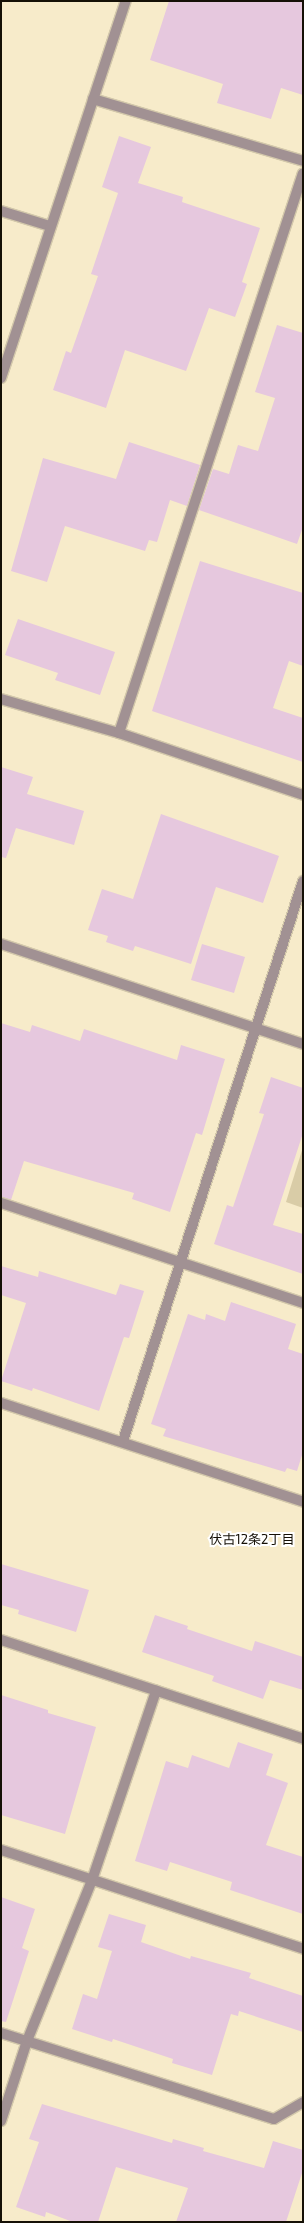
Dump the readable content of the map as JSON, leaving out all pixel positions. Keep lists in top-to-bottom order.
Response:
{
  "districts": ["伏古12条2丁目"]
}
